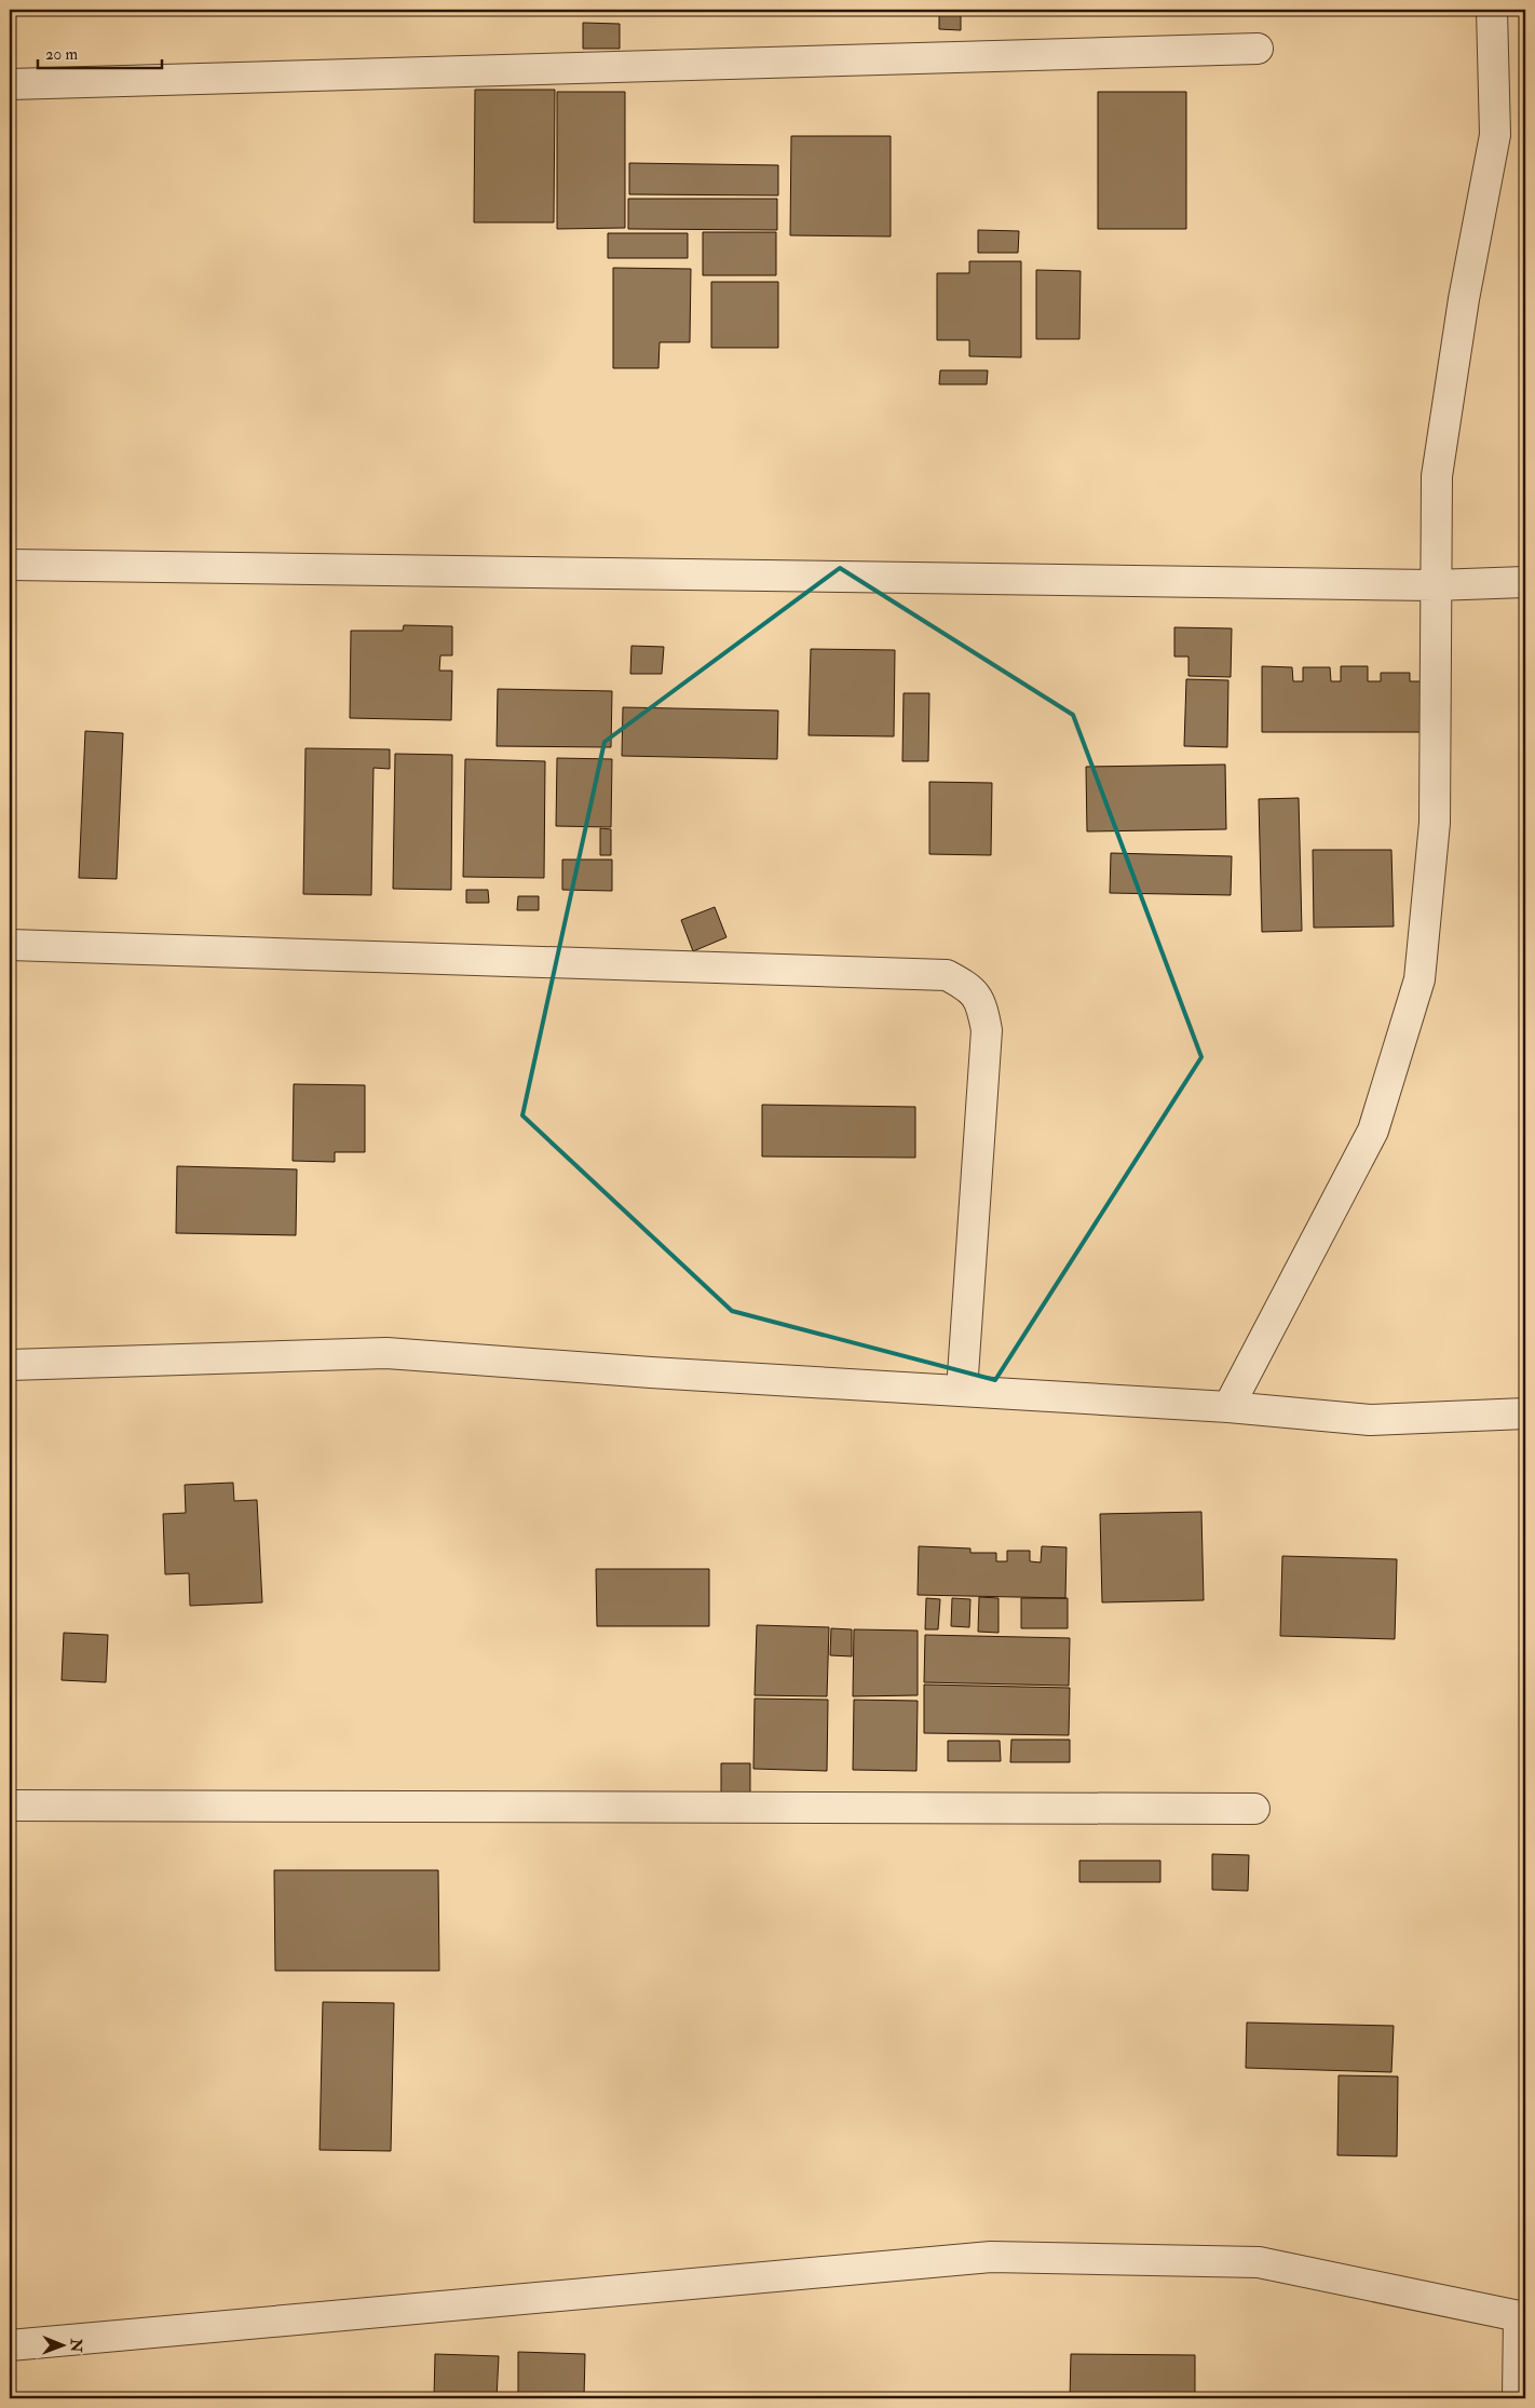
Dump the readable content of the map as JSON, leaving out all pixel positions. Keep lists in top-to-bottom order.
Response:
{
  "scale_bar": "20 m",
  "north": "right"
}
